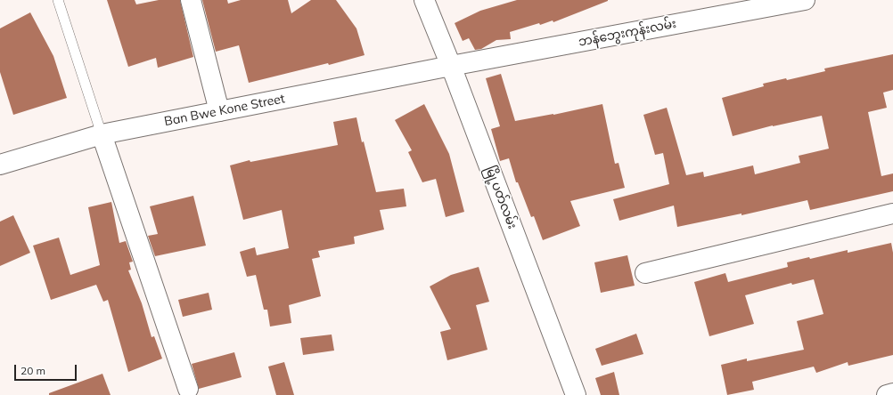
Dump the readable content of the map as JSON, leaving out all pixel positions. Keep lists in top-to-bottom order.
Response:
{
  "streets": {
    "street": ["ဘန်ဘွေးကုန်းလမ်း", "Ban Bwe Kone Street", "မြို့ပတ်လမ်း"]
  },
  "crossings": [
    ["ဘန်ဘွေးကုန်းလမ်း", "Ban Bwe Kone Street"],
    ["ဘန်ဘွေးကုန်းလမ်း", "မြို့ပတ်လမ်း"],
    ["Ban Bwe Kone Street", "မြို့ပတ်လမ်း"]
  ],
  "scale_bar": "20 m"
}
